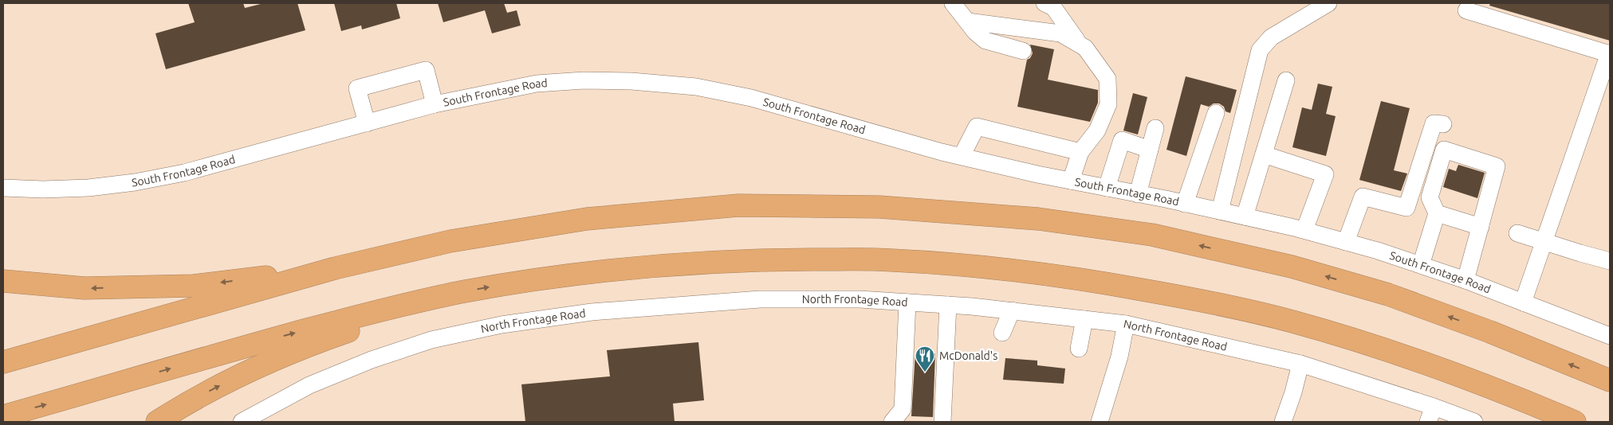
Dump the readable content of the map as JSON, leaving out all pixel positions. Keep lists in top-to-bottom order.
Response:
{
  "streets": {
    "street": ["South Frontage Road", "North Frontage Road"]
  },
  "places": {
    "restaurant": ["McDonald's"]
  }
}
